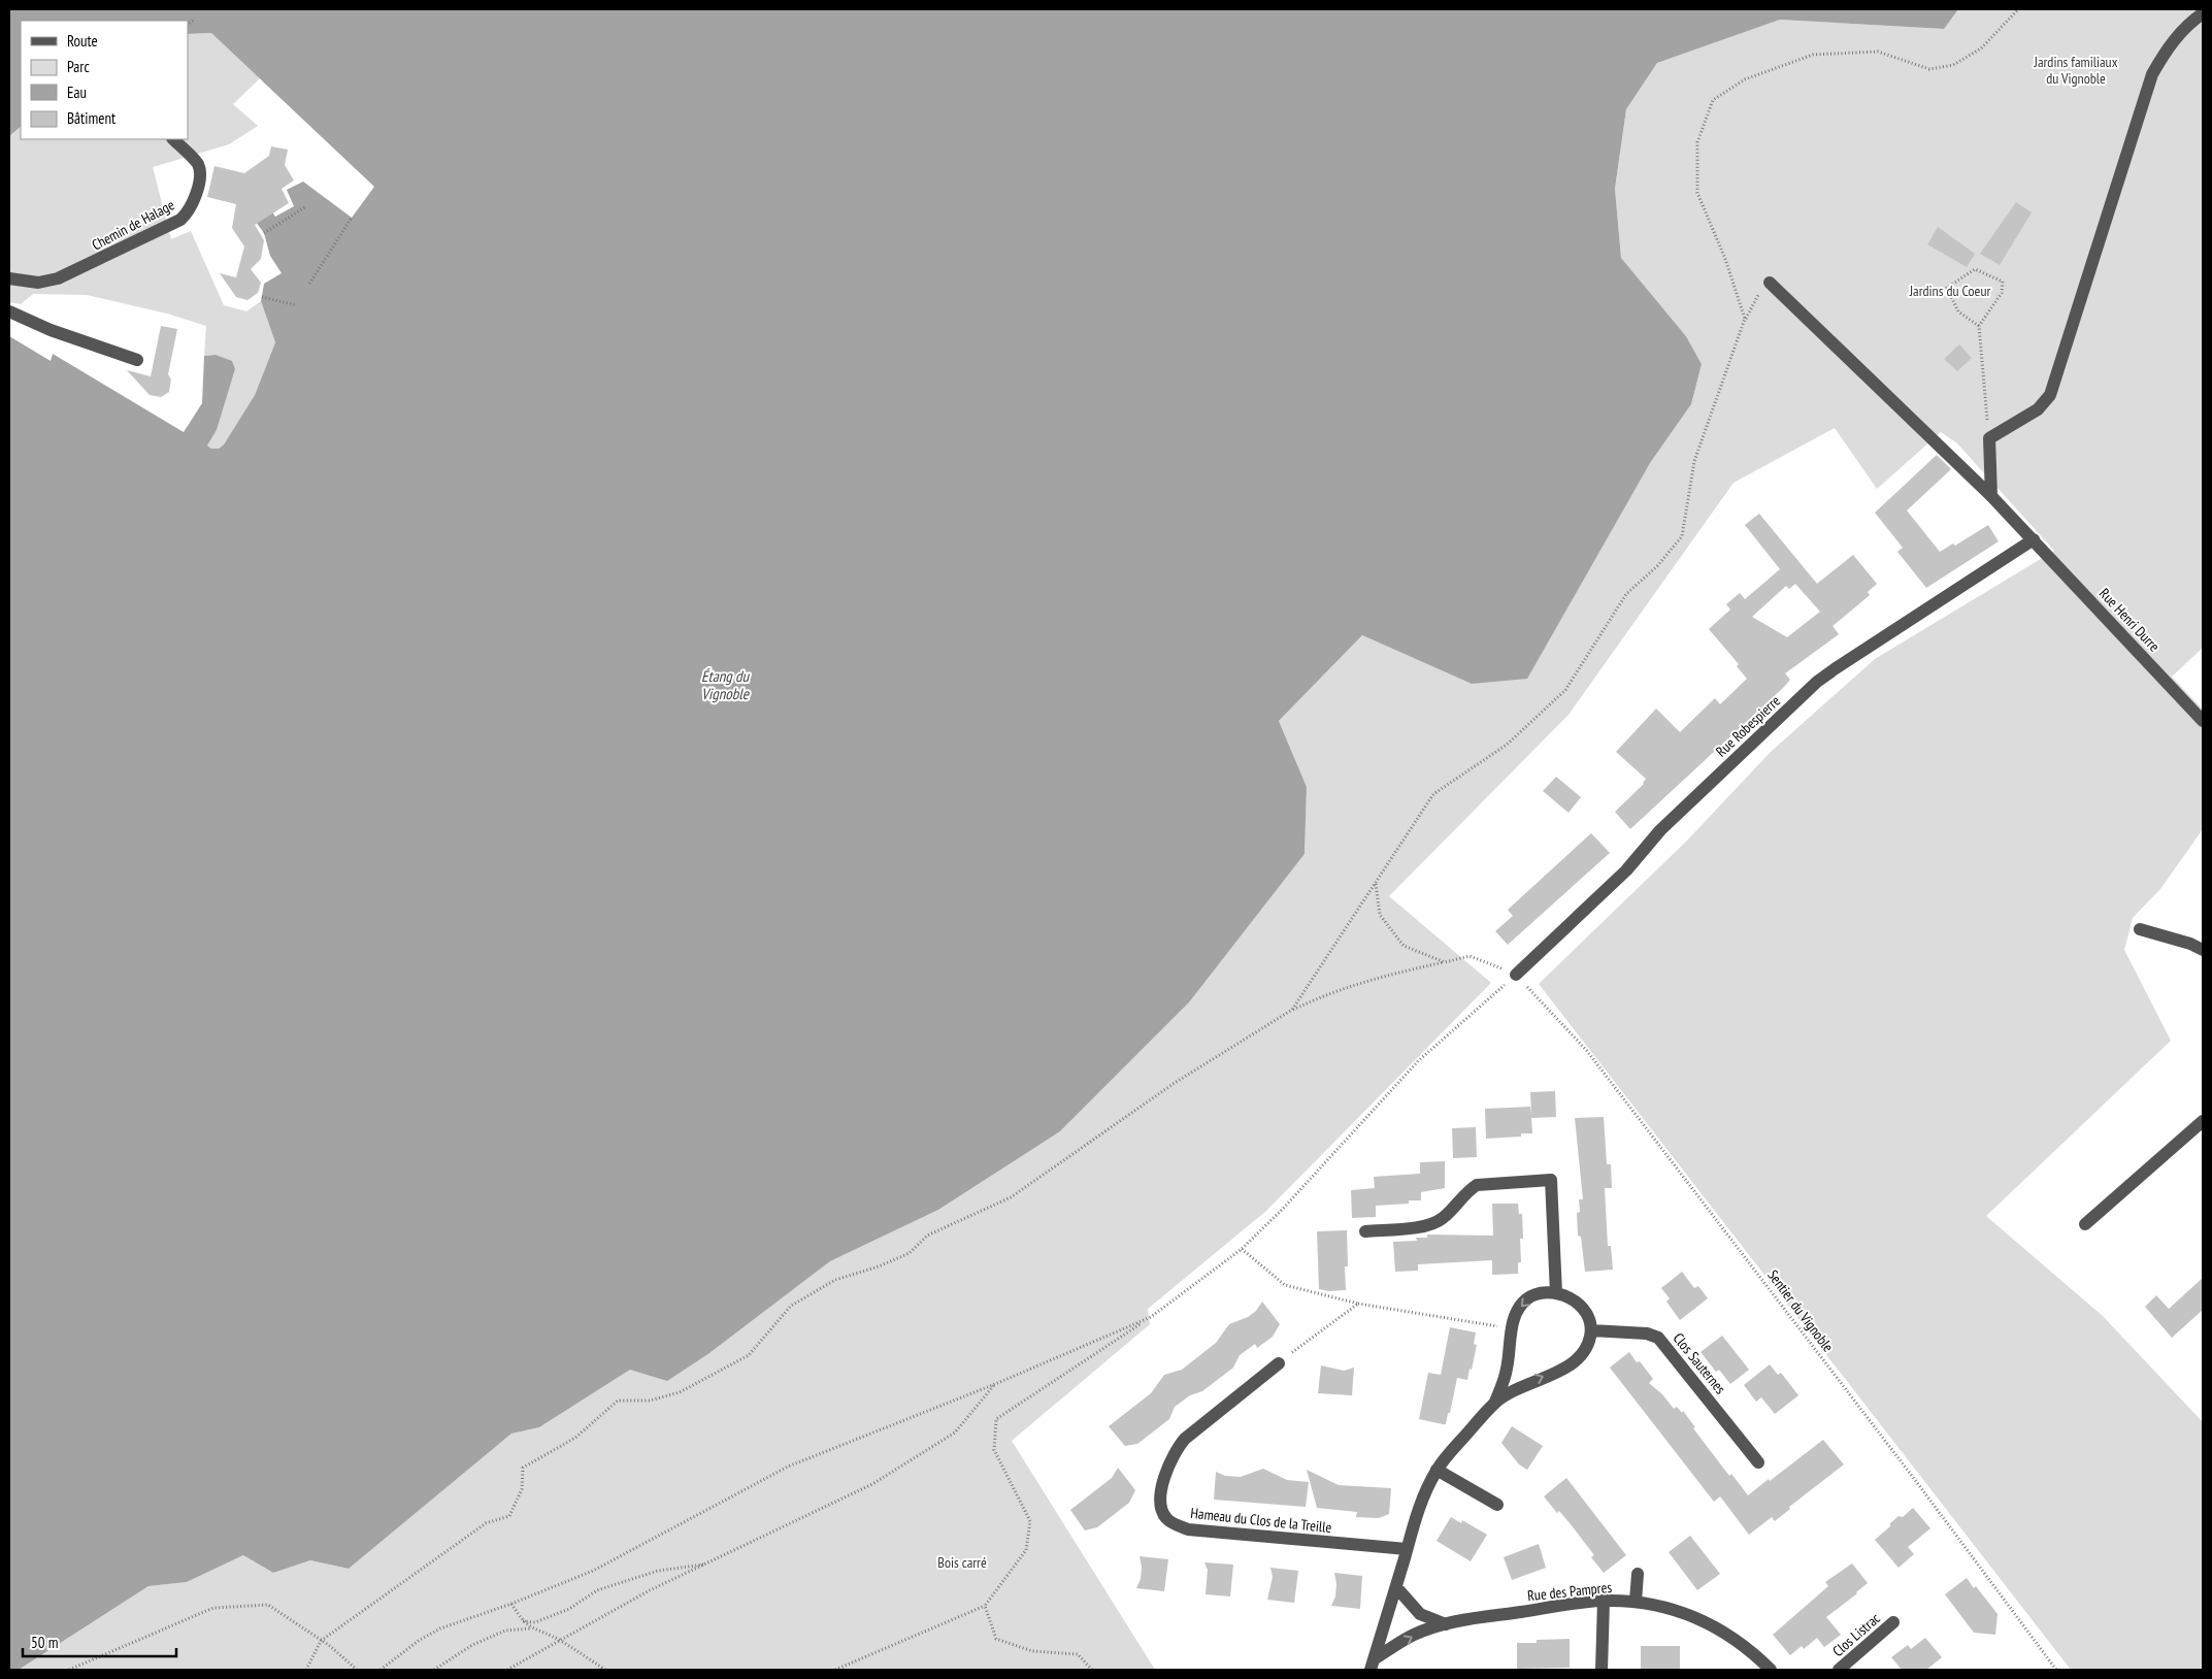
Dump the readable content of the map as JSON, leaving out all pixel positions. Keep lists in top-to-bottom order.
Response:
{
  "streets": {
    "street": [
      "Chemin de Halage",
      "Rue Henri Durre",
      "Rue Robespierre",
      "Clos Sauternes",
      "Hameau du Clos de la Treille",
      "Rue des Pampres",
      "Clos Listrac"
    ],
    "path": ["Sentier du Vignoble"]
  },
  "crossings": [
    ["Rue Henri Durre", "Rue Robespierre"],
    ["Rue Robespierre", "Sentier du Vignoble"],
    ["Hameau du Clos de la Treille", "Rue des Pampres"]
  ],
  "water": ["Étang du Vignoble"],
  "parks": ["Jardins familiaux du Vignoble", "Jardins du Coeur", "Bois carré"],
  "legend": [
    "Route",
    "Parc",
    "Eau",
    "Bâtiment"
  ],
  "scale_bar": "50 m"
}
